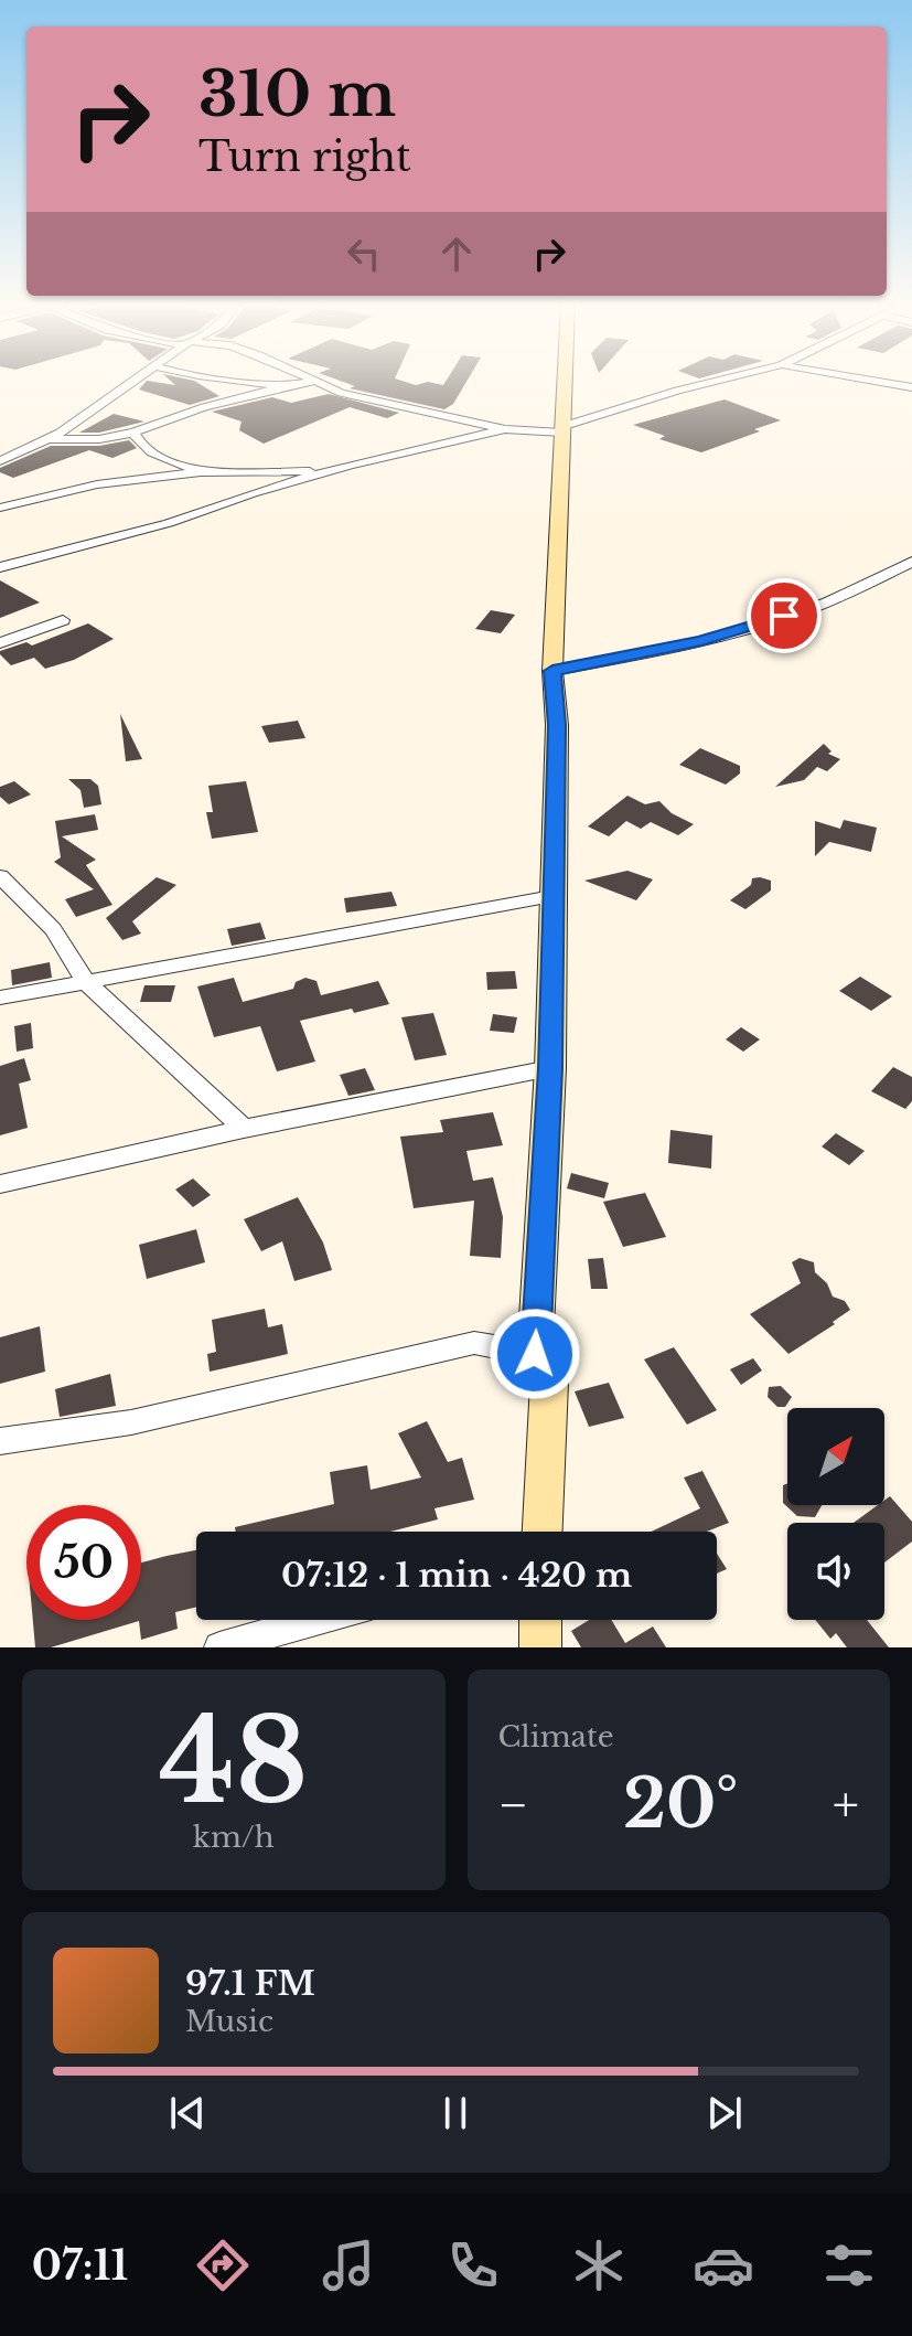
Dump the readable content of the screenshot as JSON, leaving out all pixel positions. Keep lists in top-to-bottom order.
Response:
{
  "north": "top right",
  "page": {
    "turn": ["310 m", "Turn right"],
    "limit": "50",
    "trip": "07:12 · 1 min · 420 m",
    "tile": [
      ["48", "km/h"],
      "Climate"
    ],
    "heat": ["−", "20°", "+"],
    "song": ["97.1 FM", "Music"],
    "tabs": "07:11"
  }
}
